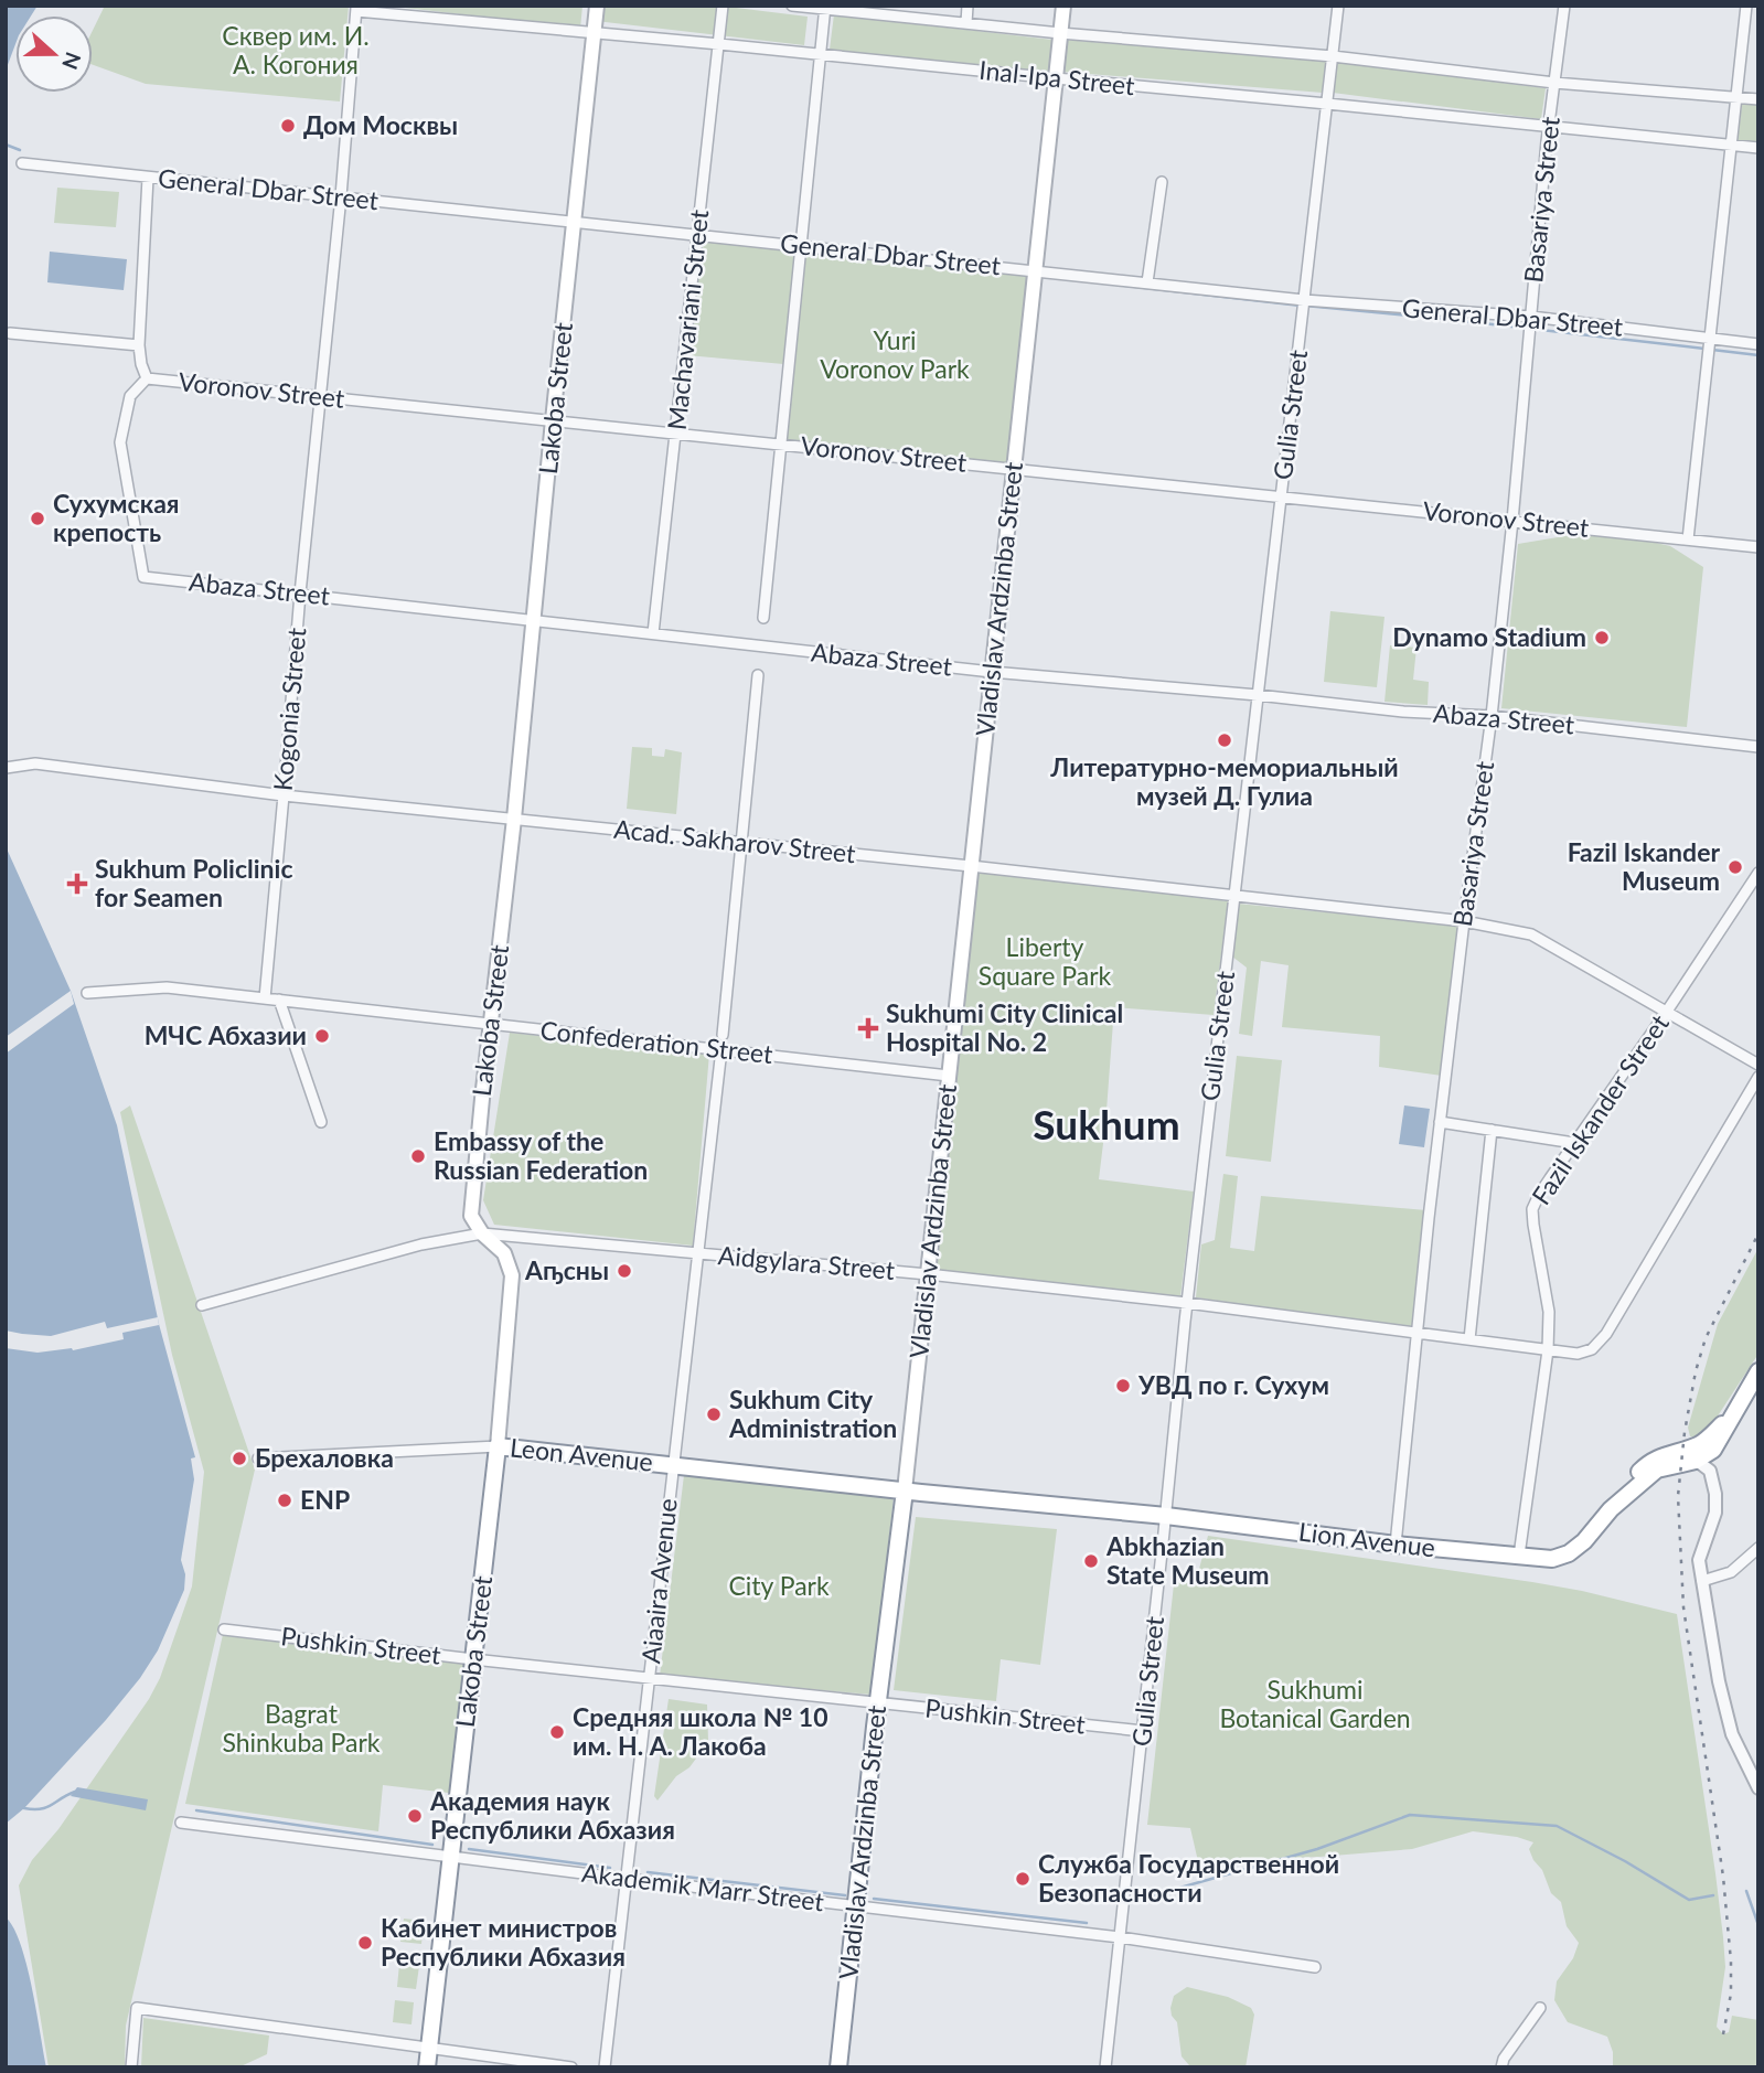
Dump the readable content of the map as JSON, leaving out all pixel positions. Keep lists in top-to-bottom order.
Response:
{
  "streets": {
    "highway": [
      "Lakoba Street",
      "Vladislav Ardzinba Street",
      "Leon Avenue",
      "Lion Avenue"
    ],
    "street": [
      "Inal-Ipa Street",
      "General Dbar Street",
      "Basariya Street",
      "Machavariani Street",
      "Voronov Street",
      "Gulia Street",
      "Abaza Street",
      "Kogonia Street",
      "Acad. Sakharov Street",
      "Confederation Street",
      "Fazil Iskander Street",
      "Aidgylara Street",
      "Aiaaira Avenue",
      "Pushkin Street",
      "Akademik Marr Street"
    ]
  },
  "crossings": [
    ["Inal-Ipa Street", "Basariya Street"],
    ["Inal-Ipa Street", "Machavariani Street"],
    ["Inal-Ipa Street", "Lakoba Street"],
    ["Inal-Ipa Street", "Gulia Street"],
    ["Inal-Ipa Street", "Vladislav Ardzinba Street"],
    ["Inal-Ipa Street", "Kogonia Street"],
    ["General Dbar Street", "Basariya Street"],
    ["General Dbar Street", "Machavariani Street"],
    ["General Dbar Street", "Lakoba Street"],
    ["General Dbar Street", "Gulia Street"],
    ["General Dbar Street", "Vladislav Ardzinba Street"],
    ["General Dbar Street", "Kogonia Street"],
    ["Basariya Street", "Voronov Street"],
    ["Basariya Street", "Abaza Street"],
    ["Basariya Street", "Acad. Sakharov Street"],
    ["Basariya Street", "Aidgylara Street"],
    ["Basariya Street", "Lion Avenue"],
    ["Machavariani Street", "Voronov Street"],
    ["Machavariani Street", "Abaza Street"],
    ["Voronov Street", "Lakoba Street"],
    ["Voronov Street", "Gulia Street"],
    ["Voronov Street", "Abaza Street"],
    ["Voronov Street", "Vladislav Ardzinba Street"],
    ["Voronov Street", "Kogonia Street"],
    ["Lakoba Street", "Abaza Street"],
    ["Lakoba Street", "Acad. Sakharov Street"],
    ["Lakoba Street", "Confederation Street"],
    ["Lakoba Street", "Aidgylara Street"],
    ["Lakoba Street", "Leon Avenue"],
    ["Lakoba Street", "Pushkin Street"],
    ["Lakoba Street", "Akademik Marr Street"],
    ["Gulia Street", "Abaza Street"],
    ["Gulia Street", "Acad. Sakharov Street"],
    ["Gulia Street", "Aidgylara Street"],
    ["Gulia Street", "Lion Avenue"],
    ["Gulia Street", "Pushkin Street"],
    ["Gulia Street", "Akademik Marr Street"],
    ["Abaza Street", "Vladislav Ardzinba Street"],
    ["Abaza Street", "Kogonia Street"],
    ["Vladislav Ardzinba Street", "Acad. Sakharov Street"],
    ["Vladislav Ardzinba Street", "Confederation Street"],
    ["Vladislav Ardzinba Street", "Aidgylara Street"],
    ["Vladislav Ardzinba Street", "Leon Avenue"],
    ["Vladislav Ardzinba Street", "Lion Avenue"],
    ["Vladislav Ardzinba Street", "Pushkin Street"],
    ["Vladislav Ardzinba Street", "Akademik Marr Street"],
    ["Kogonia Street", "Acad. Sakharov Street"],
    ["Kogonia Street", "Confederation Street"],
    ["Acad. Sakharov Street", "Fazil Iskander Street"],
    ["Confederation Street", "Aiaaira Avenue"],
    ["Fazil Iskander Street", "Aidgylara Street"],
    ["Fazil Iskander Street", "Lion Avenue"],
    ["Aidgylara Street", "Aiaaira Avenue"],
    ["Leon Avenue", "Lion Avenue"],
    ["Leon Avenue", "Aiaaira Avenue"],
    ["Aiaaira Avenue", "Pushkin Street"],
    ["Aiaaira Avenue", "Akademik Marr Street"]
  ],
  "districts": ["Sukhum"],
  "parks": [
    "Сквер им. И. А. Когония",
    "Yuri Voronov Park",
    "Liberty Square Park",
    "City Park",
    "Sukhumi Botanical Garden",
    "Bagrat Shinkuba Park"
  ],
  "places": {
    "other": [
      "Дом Москвы",
      "Сухумская крепость",
      "Dynamo Stadium",
      "Литературно-мемориальный музей Д. Гулиа",
      "Fazil Iskander Museum",
      "МЧС Абхазии",
      "Embassy of the Russian Federation",
      "Аҧсны",
      "УВД по г. Сухум",
      "Sukhum City Administration",
      "Брехаловка",
      "ENP",
      "Abkhazian State Museum",
      "Средняя школа № 10 им. Н. А. Лакоба",
      "Академия наук Республики Абхазия",
      "Служба Государственной Безопасности",
      "Кабинет министров Республики Абхазия"
    ],
    "health": ["Sukhum Policlinic for Seamen", "Sukhumi City Clinical Hospital No. 2"]
  },
  "north": "right"
}
